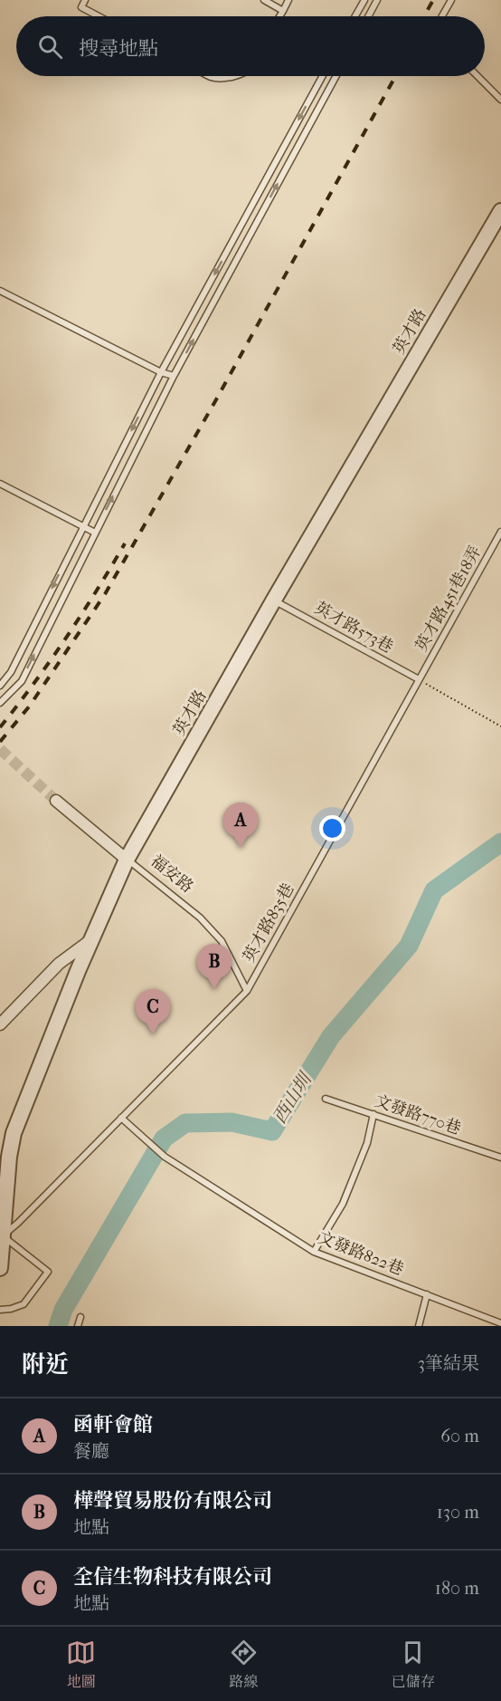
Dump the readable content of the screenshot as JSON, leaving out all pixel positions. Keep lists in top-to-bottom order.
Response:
{
  "streets": {
    "street": ["英才路", "福安路"],
    "lane": [
      "英才路451巷18弄",
      "英才路573巷",
      "英才路835巷",
      "文發路770巷",
      "文發路822巷"
    ]
  },
  "crossings": [
    ["英才路", "英才路573巷"],
    ["英才路", "福安路"],
    ["英才路", "英才路835巷"],
    ["英才路451巷18弄", "英才路573巷"],
    ["英才路451巷18弄", "英才路835巷"],
    ["英才路573巷", "英才路835巷"],
    ["福安路", "英才路835巷"],
    ["英才路835巷", "文發路822巷"]
  ],
  "water": ["西山圳"],
  "page": {
    "search": "搜尋地點",
    "pins": ["A", "B", "C"],
    "heading": ["附近", "3筆結果"],
    "list": [
      {
        "mark": "A",
        "name": "函軒會館",
        "note": "餐廳",
        "value": "60 m"
      },
      {
        "mark": "B",
        "name": "樺聲貿易股份有限公司",
        "note": "地點",
        "value": "130 m"
      },
      {
        "mark": "C",
        "name": "全信生物科技有限公司",
        "note": "地點",
        "value": "180 m"
      }
    ],
    "nav": ["地圖", "路線", "已儲存"]
  }
}
